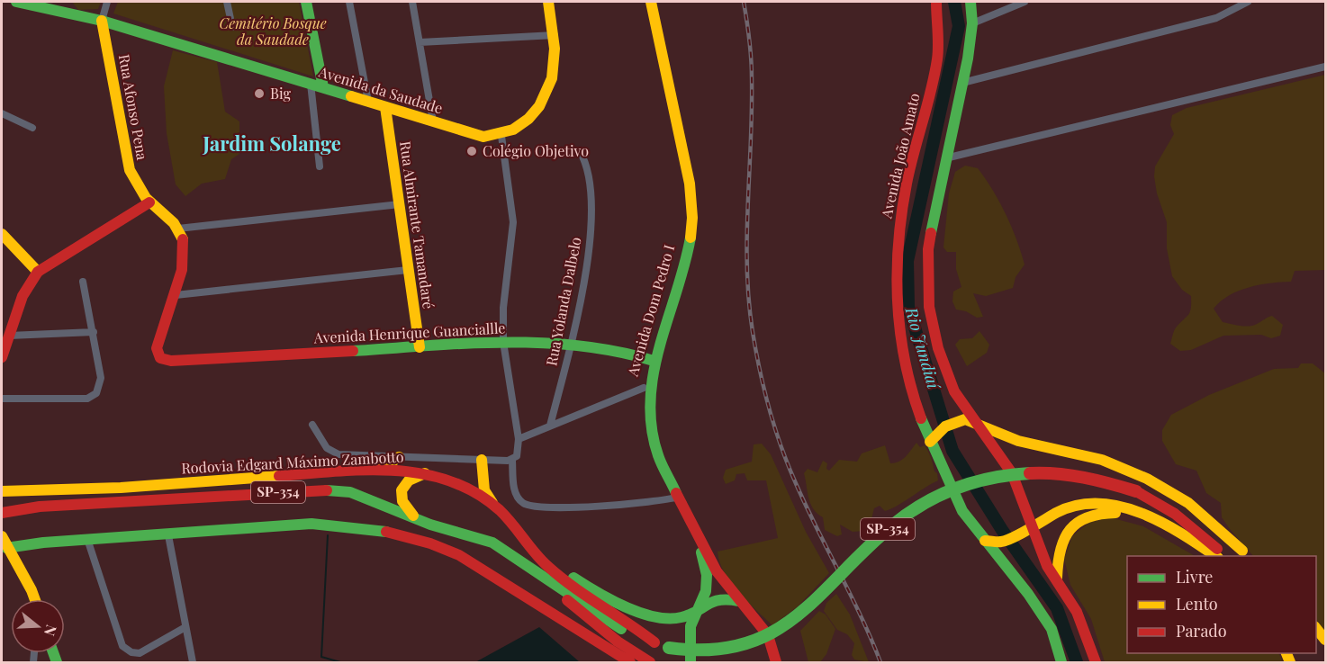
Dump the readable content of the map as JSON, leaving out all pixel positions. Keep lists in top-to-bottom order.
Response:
{
  "streets": {
    "main road": [
      "Avenida da Saudade",
      "Rua Afonso Pena",
      "Avenida João Amato",
      "Rua Almirante Tamandaré",
      "Avenida Dom Pedro I",
      "Avenida Henrique Guanciallle",
      "Rodovia Edgard Máximo Zambotto",
      "SP-354"
    ],
    "street": ["Rua Yolanda Dalbelo"]
  },
  "crossings": [
    ["Avenida da Saudade", "Rua Afonso Pena"],
    ["Avenida da Saudade", "Rua Almirante Tamandaré"],
    ["Rua Almirante Tamandaré", "Avenida Henrique Guanciallle"],
    ["Rua Yolanda Dalbelo", "Avenida Henrique Guanciallle"],
    ["Avenida Dom Pedro I", "Avenida Henrique Guanciallle"]
  ],
  "districts": ["Jardim Solange"],
  "water": ["Rio Jundiaí"],
  "parks": ["Cemitério Bosque da Saudade"],
  "places": ["Big", "Colégio Objetivo"],
  "legend": ["Livre", "Lento", "Parado"],
  "north": "right"
}
